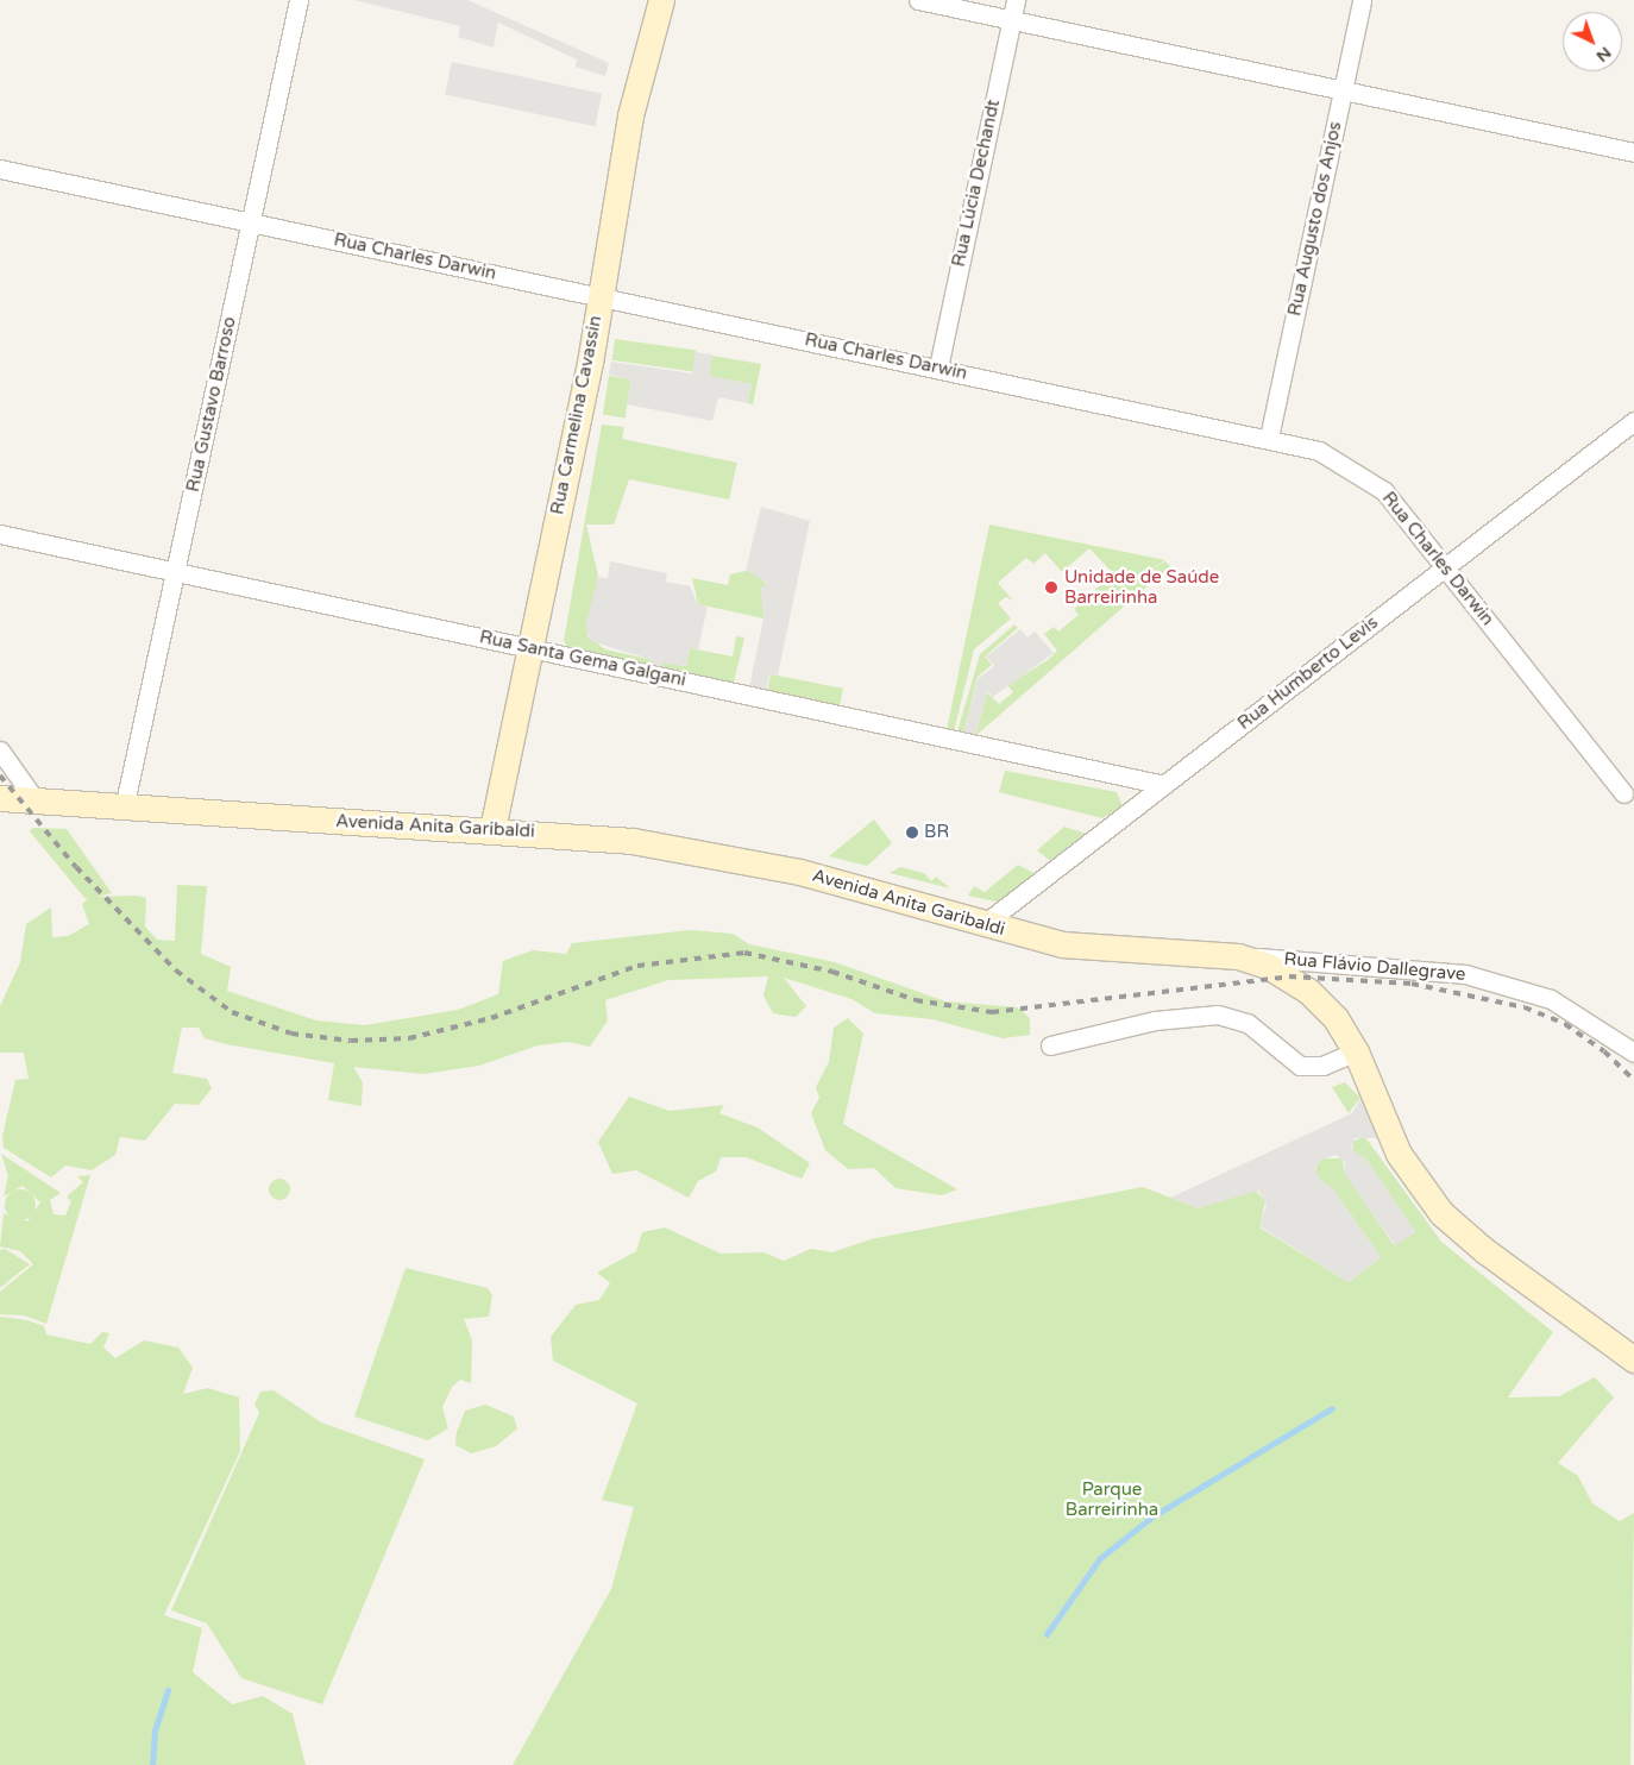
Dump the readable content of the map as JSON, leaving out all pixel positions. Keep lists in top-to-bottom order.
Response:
{
  "streets": {
    "main road": ["Rua Carmelina Cavassin", "Avenida Anita Garibaldi"],
    "street": [
      "Rua Lúcia Dechandt",
      "Rua Augusto dos Anjos",
      "Rua Charles Darwin",
      "Rua Gustavo Barroso",
      "Rua Santa Gema Galgani",
      "Rua Humberto Levis",
      "Rua Flávio Dallegrave"
    ]
  },
  "crossings": [
    ["Rua Lúcia Dechandt", "Rua Charles Darwin"],
    ["Rua Augusto dos Anjos", "Rua Charles Darwin"],
    ["Rua Charles Darwin", "Rua Gustavo Barroso"],
    ["Rua Charles Darwin", "Rua Carmelina Cavassin"],
    ["Rua Charles Darwin", "Rua Humberto Levis"],
    ["Rua Gustavo Barroso", "Rua Santa Gema Galgani"],
    ["Rua Gustavo Barroso", "Avenida Anita Garibaldi"],
    ["Rua Carmelina Cavassin", "Rua Santa Gema Galgani"],
    ["Rua Carmelina Cavassin", "Avenida Anita Garibaldi"],
    ["Rua Santa Gema Galgani", "Rua Humberto Levis"],
    ["Rua Humberto Levis", "Avenida Anita Garibaldi"],
    ["Avenida Anita Garibaldi", "Rua Flávio Dallegrave"]
  ],
  "parks": ["Parque Barreirinha"],
  "places": ["Unidade de Saúde Barreirinha", "BR"],
  "north": "bottom right"
}
